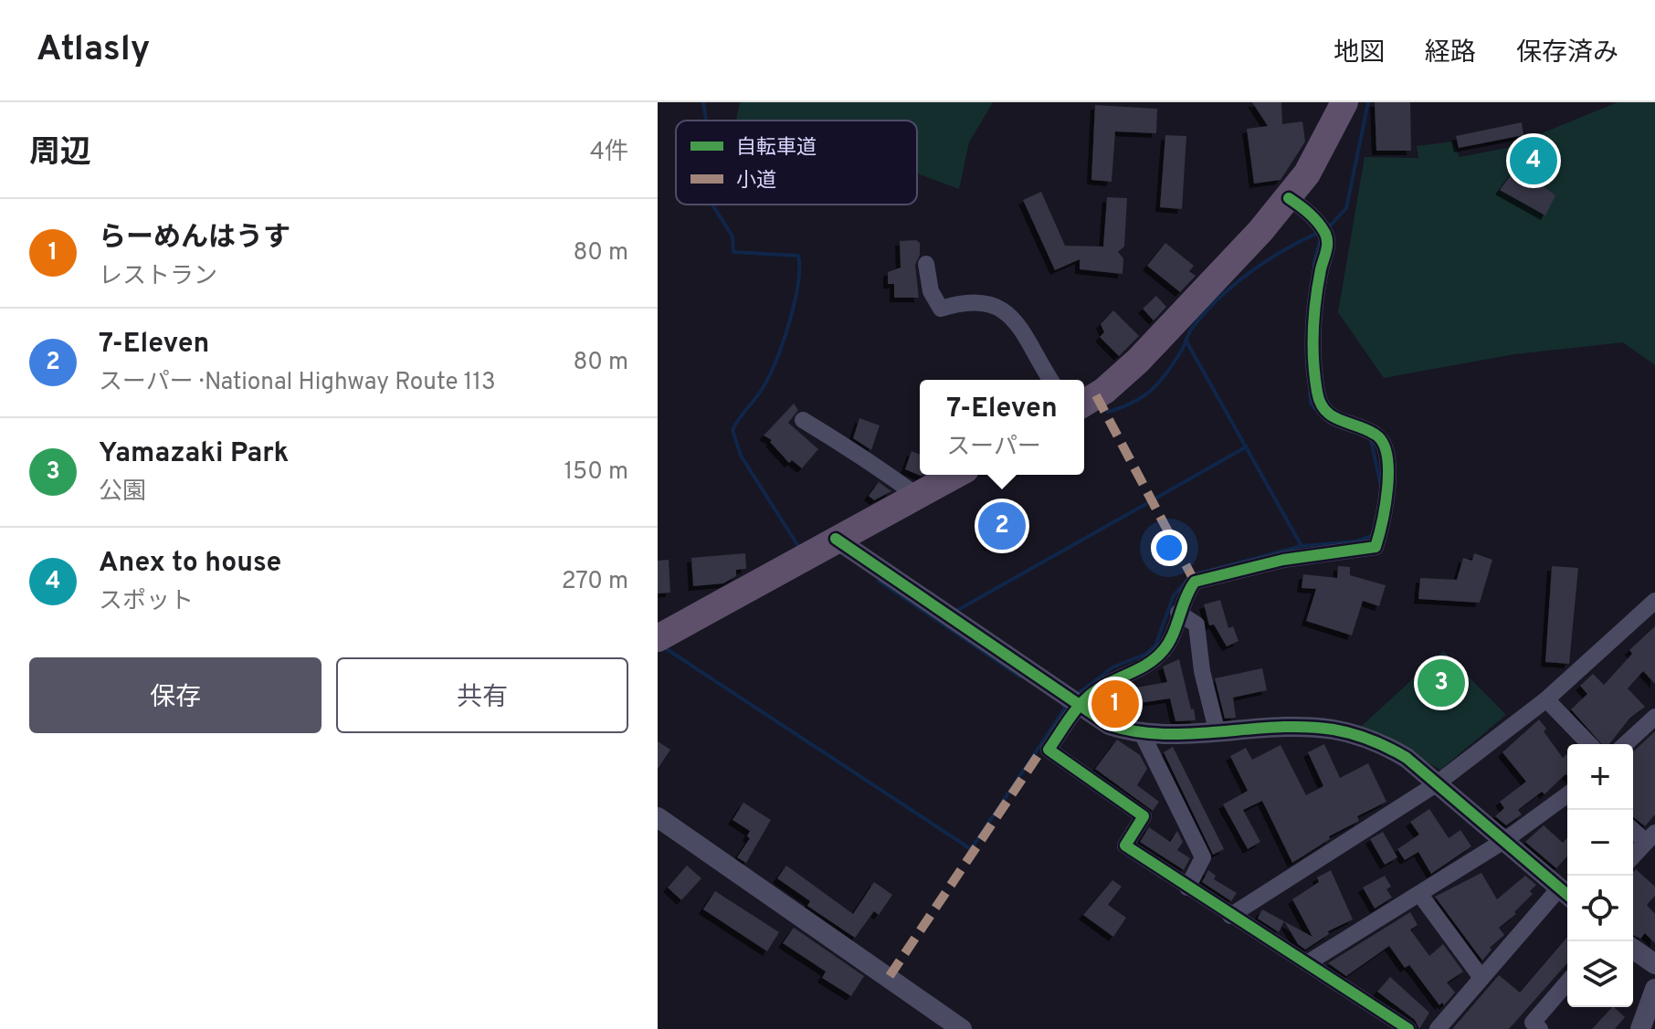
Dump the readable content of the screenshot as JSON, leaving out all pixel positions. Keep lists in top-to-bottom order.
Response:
{
  "legend": ["自転車道", "小道"],
  "page": {
    "header": "Atlasly",
    "nav": ["地図", "経路", "保存済み"],
    "heading": ["周辺", "4件"],
    "pins": [
      "4",
      "2",
      "3",
      "1"
    ],
    "list": [
      {
        "mark": "1",
        "name": "らーめんはうす",
        "note": "レストラン",
        "value": "80 m"
      },
      {
        "mark": "2",
        "name": "7-Eleven",
        "note": "スーパー · National Highway Route 113",
        "value": "80 m"
      },
      {
        "mark": "3",
        "name": "Yamazaki Park",
        "note": "公園",
        "value": "150 m"
      },
      {
        "mark": "4",
        "name": "Anex to house",
        "note": "スポット",
        "value": "270 m"
      }
    ],
    "popup": ["7-Eleven", "スーパー"],
    "buttons": ["保存", "共有"],
    "map_buttons": ["+", "−"]
  }
}
